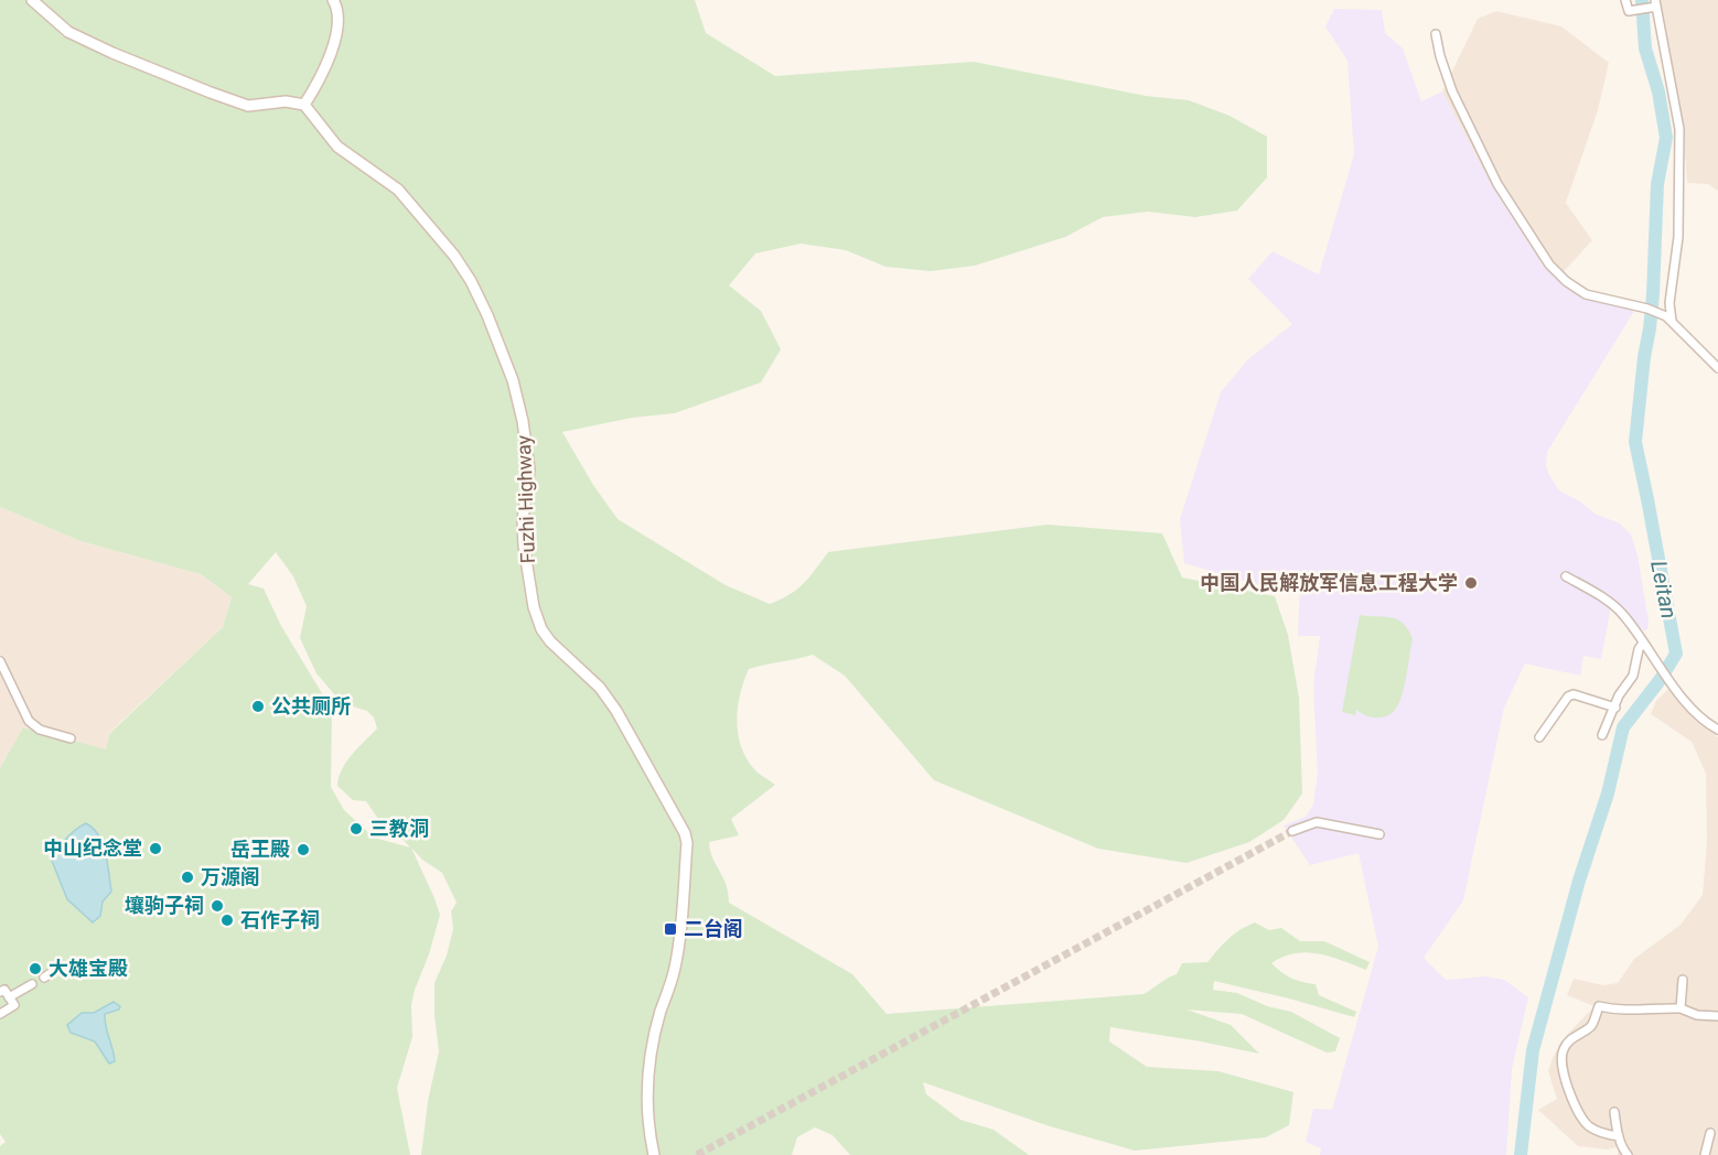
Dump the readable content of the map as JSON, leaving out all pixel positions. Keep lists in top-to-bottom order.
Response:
{
  "streets": {
    "main road": ["Fuzhi Highway"]
  },
  "water": ["Leitan"],
  "places": {
    "other": [
      "中国人民解放军信息工程大学",
      "公共厕所",
      "三教洞",
      "中山纪念堂",
      "岳王殿",
      "万源阁",
      "壤驹子祠",
      "石作子祠",
      "大雄宝殿"
    ],
    "transit": ["二台阁"]
  }
}
